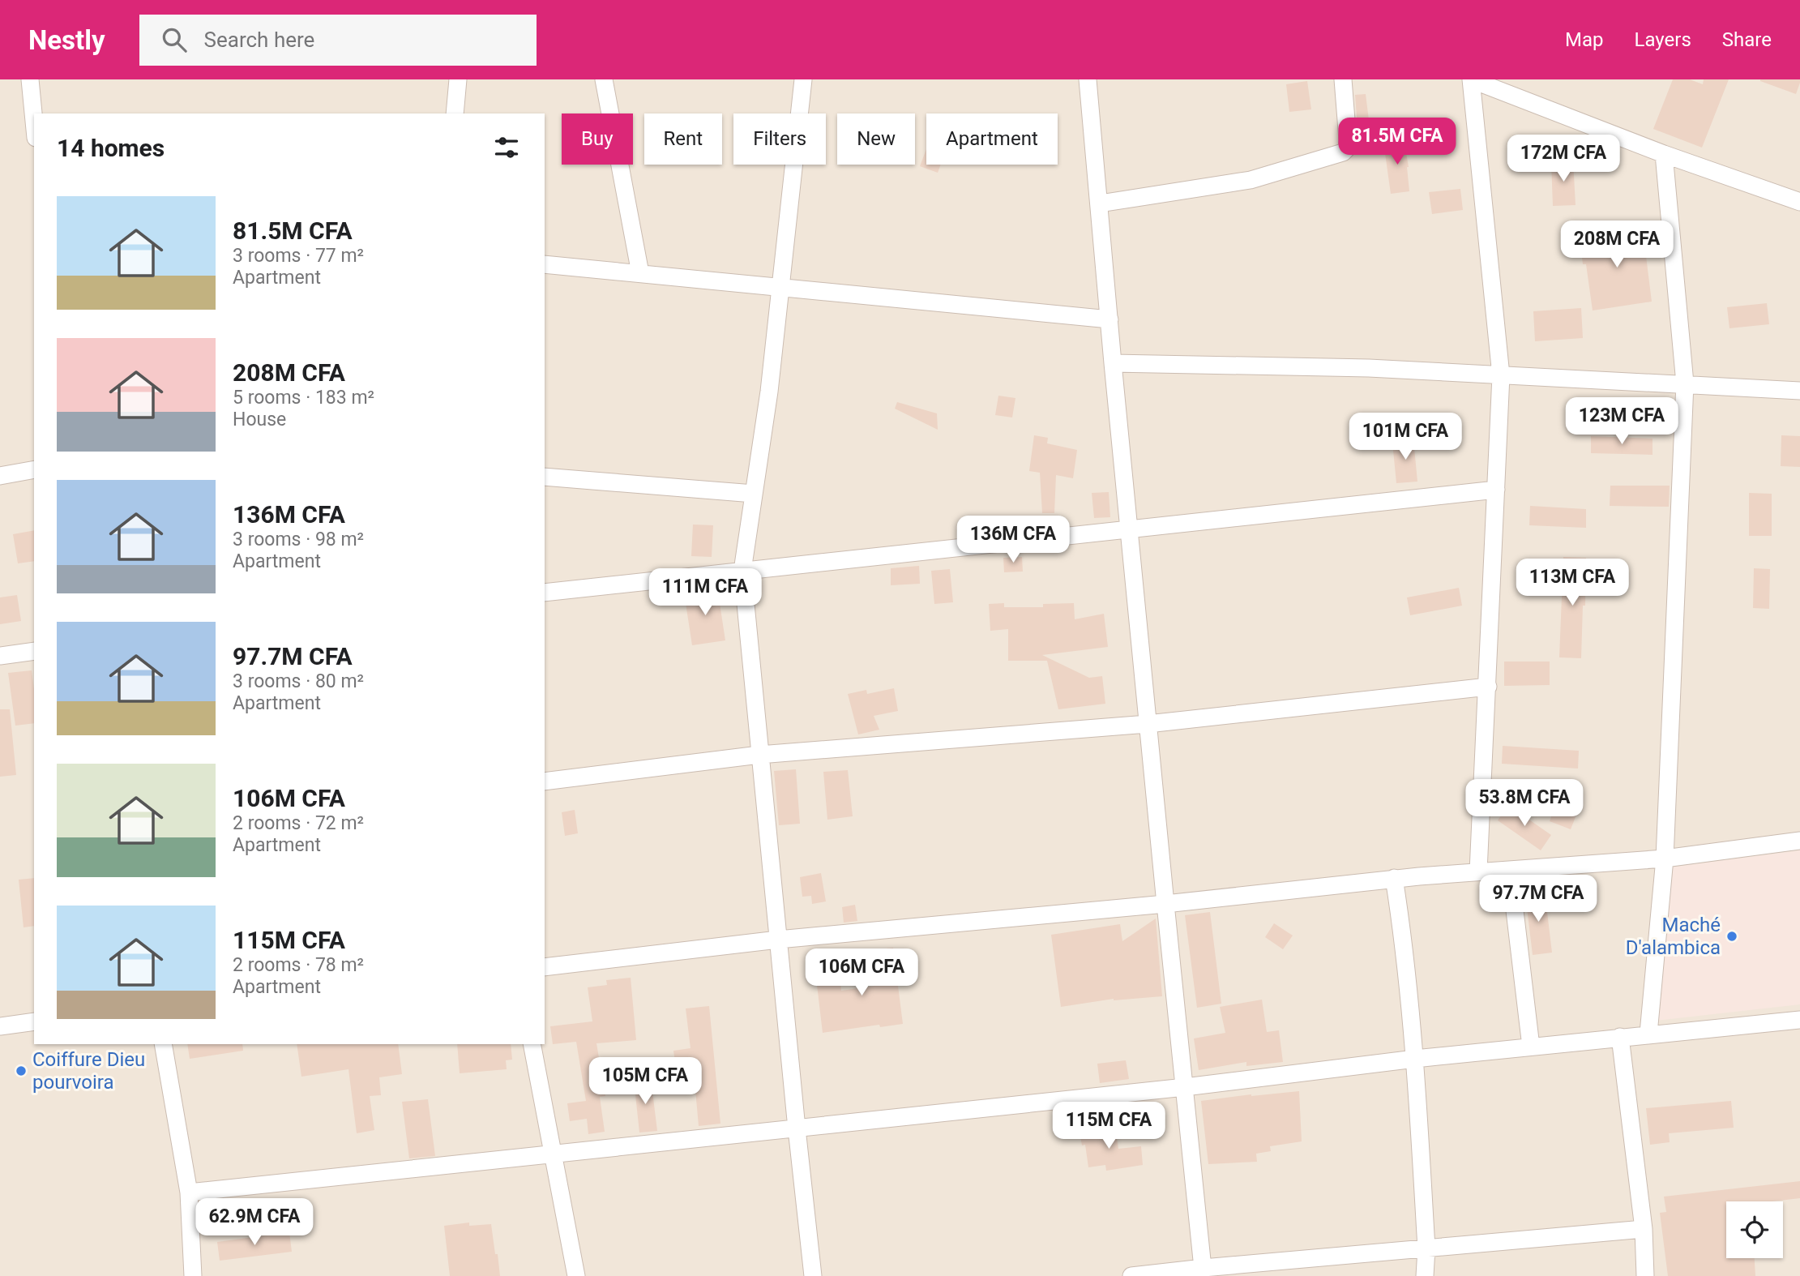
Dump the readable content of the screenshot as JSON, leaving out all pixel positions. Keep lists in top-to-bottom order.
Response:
{
  "places": ["Maché D'alambica", "Coiffure Dieu pourvoira"],
  "page": {
    "header": "Nestly",
    "search": "Search here",
    "nav": ["Map", "Layers", "Share"],
    "chip": [
      "Buy",
      "Rent",
      "Filters",
      "New",
      "Apartment"
    ],
    "heading": "14 homes",
    "price": [
      "81.5M CFA",
      "172M CFA",
      "208M CFA",
      "123M CFA",
      "101M CFA",
      "136M CFA",
      "113M CFA",
      "111M CFA",
      "53.8M CFA",
      "97.7M CFA",
      "106M CFA",
      "105M CFA",
      "115M CFA",
      "62.9M CFA"
    ],
    "list": [
      {
        "name": "81.5M CFA",
        "note": "3 rooms · 77 m² · Apartment"
      },
      {
        "name": "208M CFA",
        "note": "5 rooms · 183 m² · House"
      },
      {
        "name": "136M CFA",
        "note": "3 rooms · 98 m² · Apartment"
      },
      {
        "name": "97.7M CFA",
        "note": "3 rooms · 80 m² · Apartment"
      },
      {
        "name": "106M CFA",
        "note": "2 rooms · 72 m² · Apartment"
      },
      {
        "name": "115M CFA",
        "note": "2 rooms · 78 m² · Apartment"
      }
    ]
  }
}
